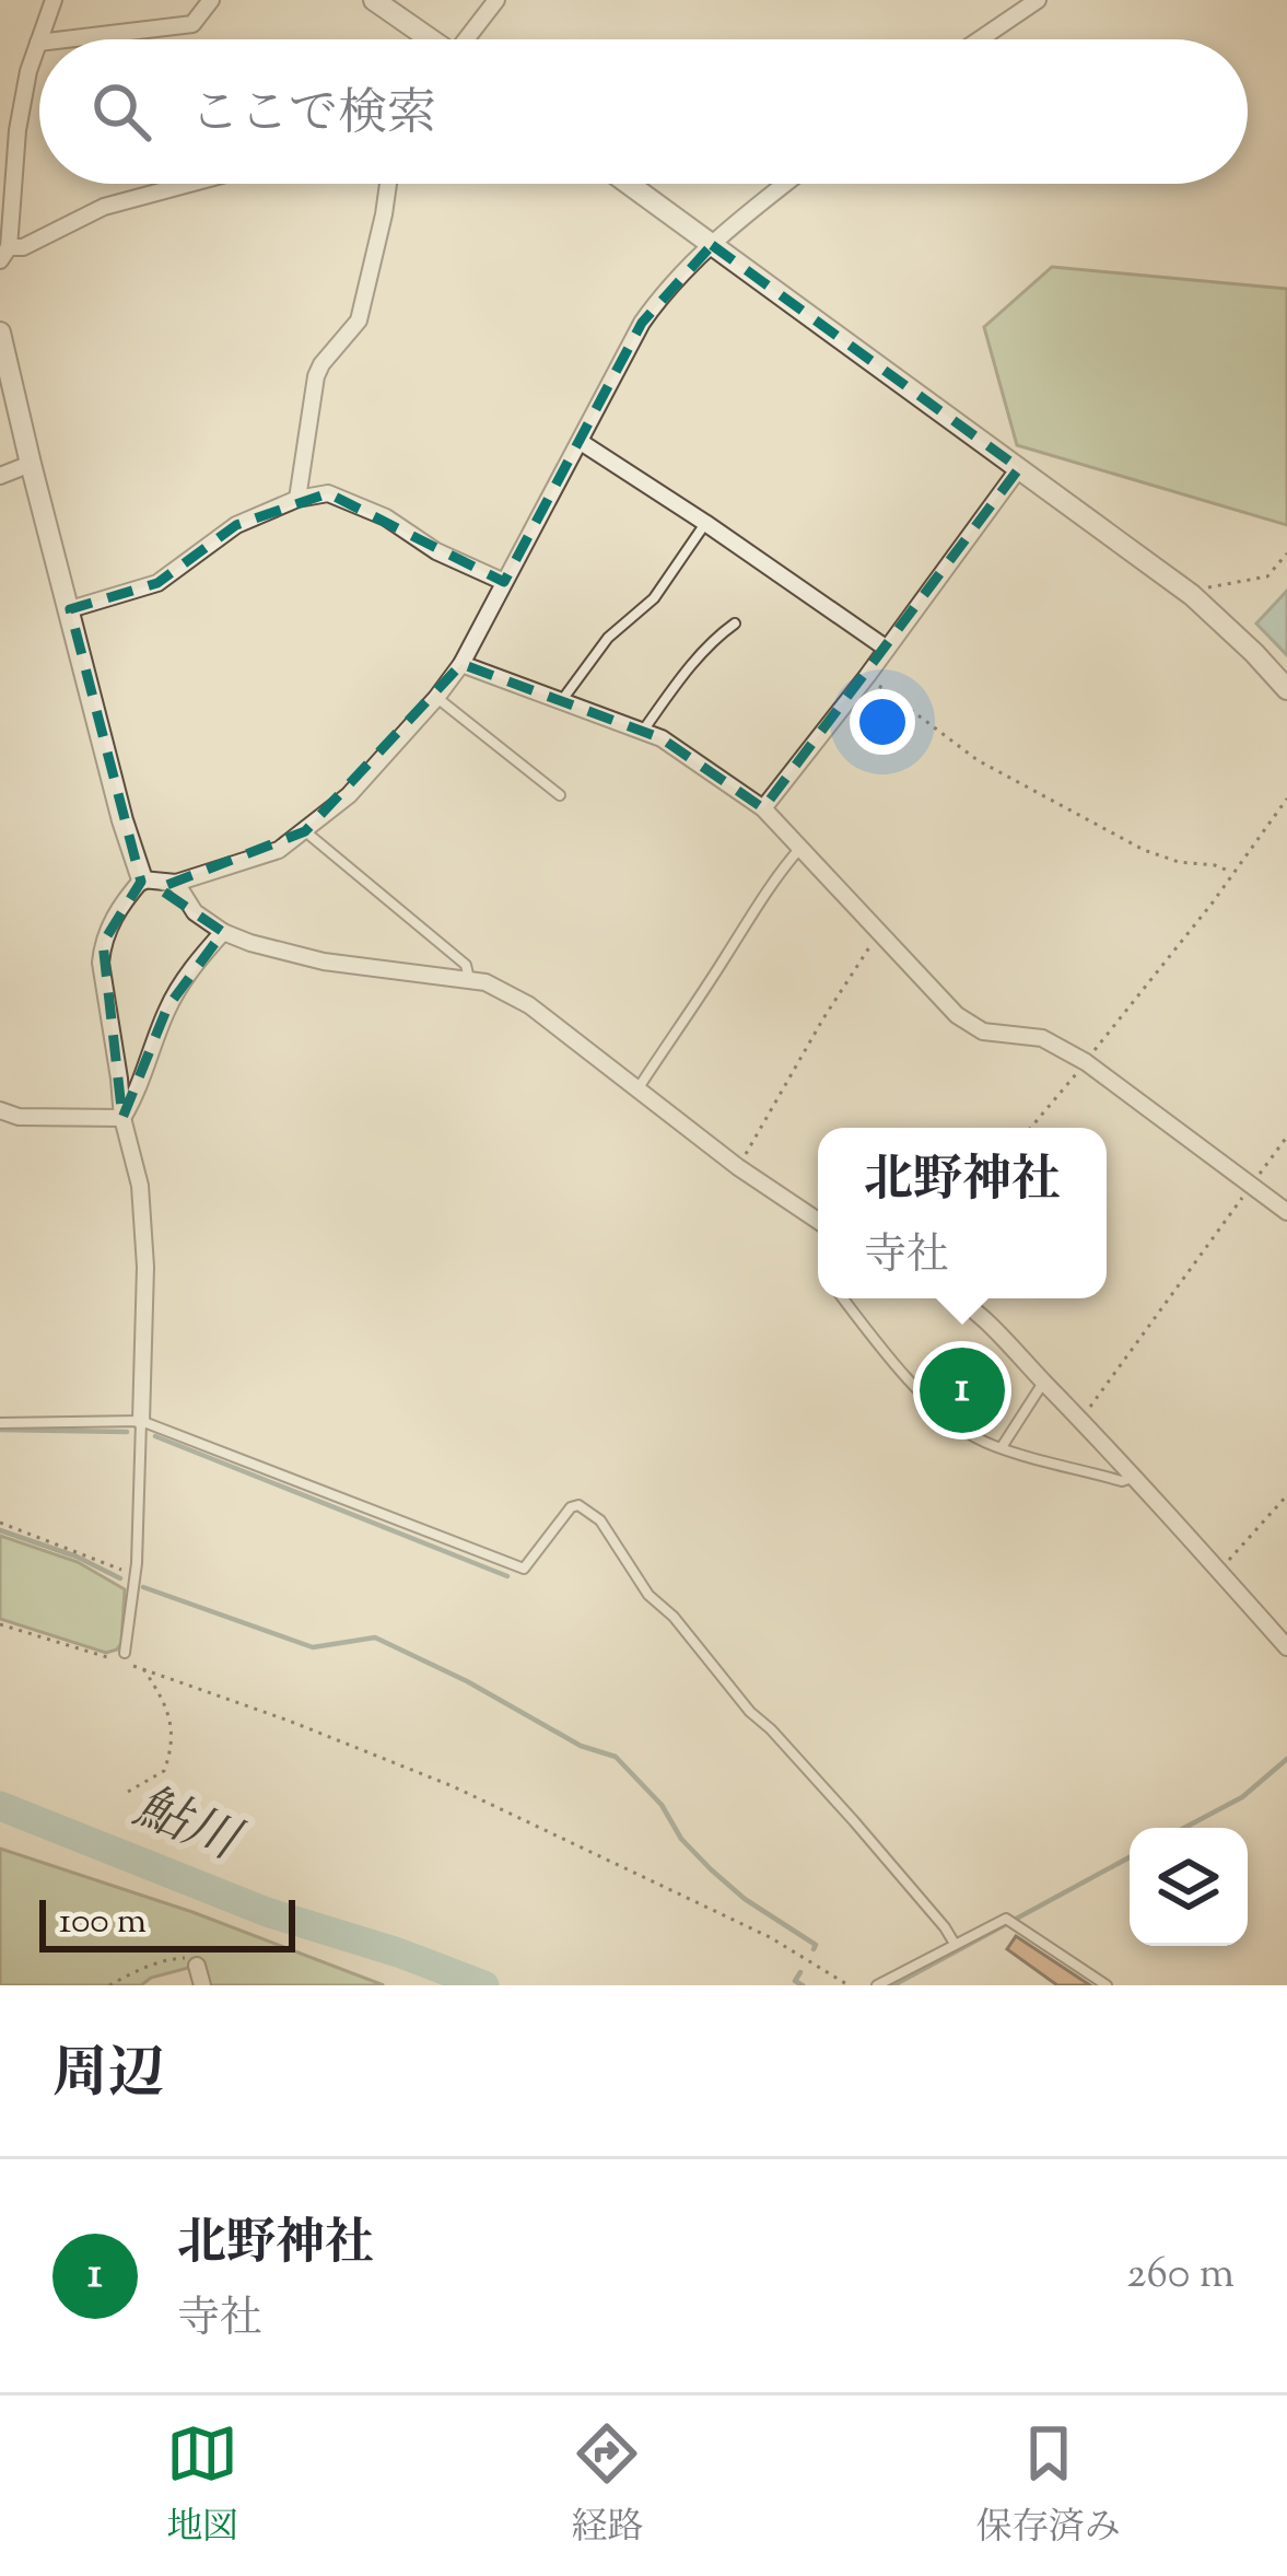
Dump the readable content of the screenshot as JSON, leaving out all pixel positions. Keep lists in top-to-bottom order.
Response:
{
  "water": ["鮎川"],
  "scale_bar": "100 m",
  "page": {
    "search": "ここで検索",
    "popup": ["北野神社", "寺社"],
    "pins": "1",
    "scale": "100 m",
    "heading": "周辺",
    "list": [
      {
        "mark": "1",
        "name": "北野神社",
        "note": "寺社",
        "value": "260 m"
      }
    ],
    "nav": ["地図", "経路", "保存済み"]
  }
}
